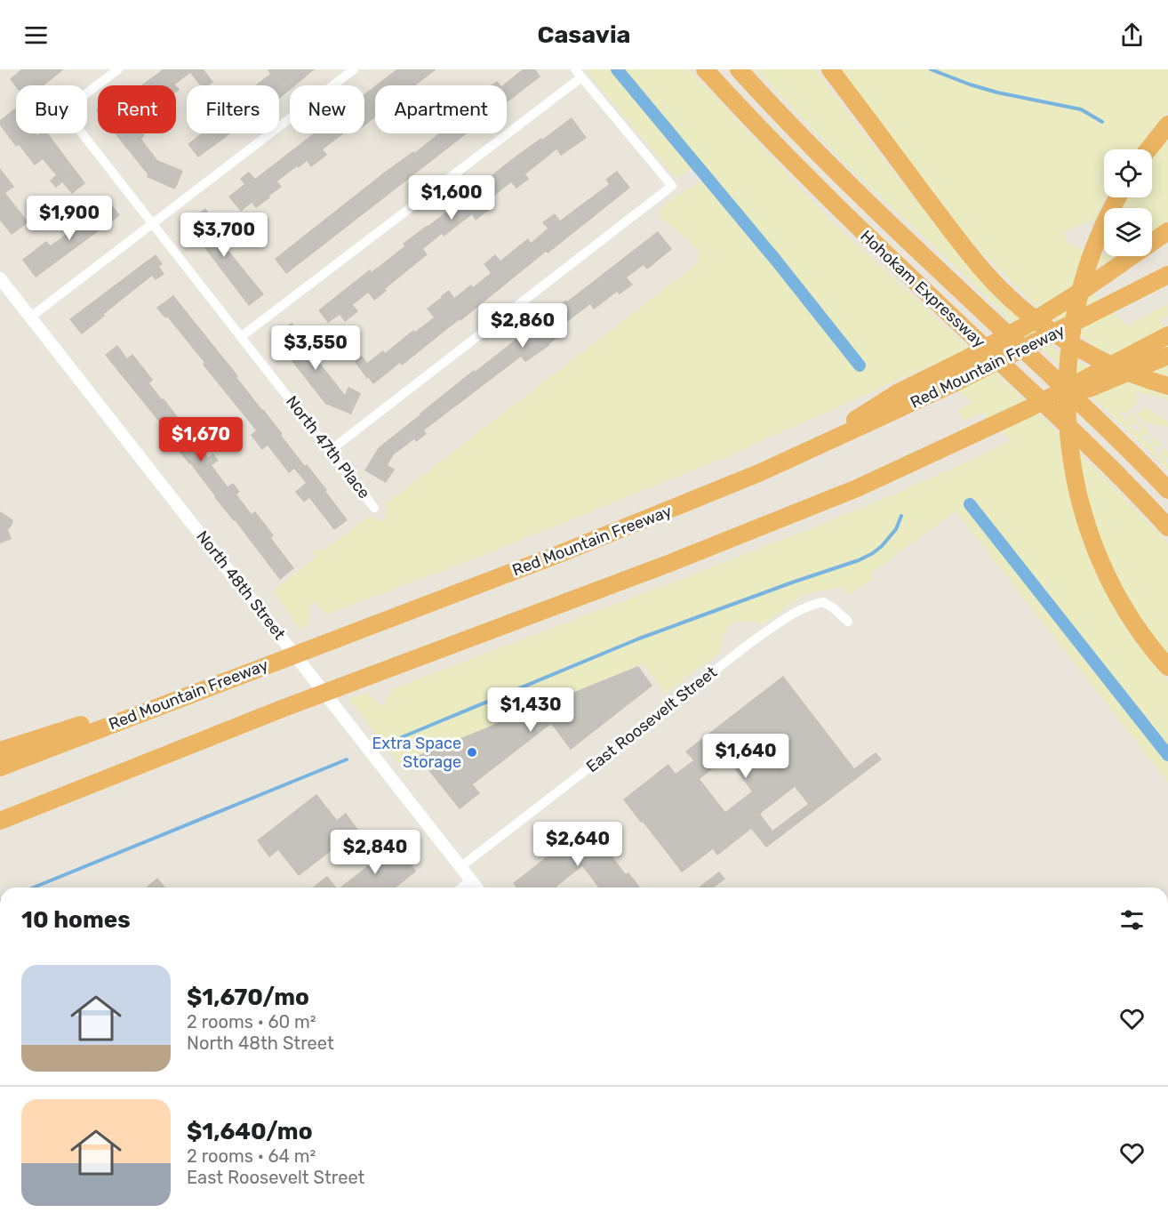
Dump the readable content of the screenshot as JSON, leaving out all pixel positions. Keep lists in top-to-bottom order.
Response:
{
  "streets": {
    "highway": ["Hohokam Expressway", "Red Mountain Freeway"],
    "street": ["North 47th Place", "North 48th Street", "East Roosevelt Street"]
  },
  "crossings": [
    ["North 48th Street", "East Roosevelt Street"]
  ],
  "places": ["Extra Space Storage"],
  "page": {
    "header": "Casavia",
    "chip": [
      "Buy",
      "Rent",
      "Filters",
      "New",
      "Apartment"
    ],
    "price": [
      "$1,600",
      "$1,900",
      "$3,700",
      "$2,860",
      "$3,550",
      "$1,670",
      "$1,430",
      "$1,640",
      "$2,640",
      "$2,840"
    ],
    "heading": "10 homes",
    "list": [
      {
        "name": "$1,670/mo",
        "note": "2 rooms · 60 m² · North 48th Street"
      },
      {
        "name": "$1,640/mo",
        "note": "2 rooms · 64 m² · East Roosevelt Street"
      }
    ]
  }
}
